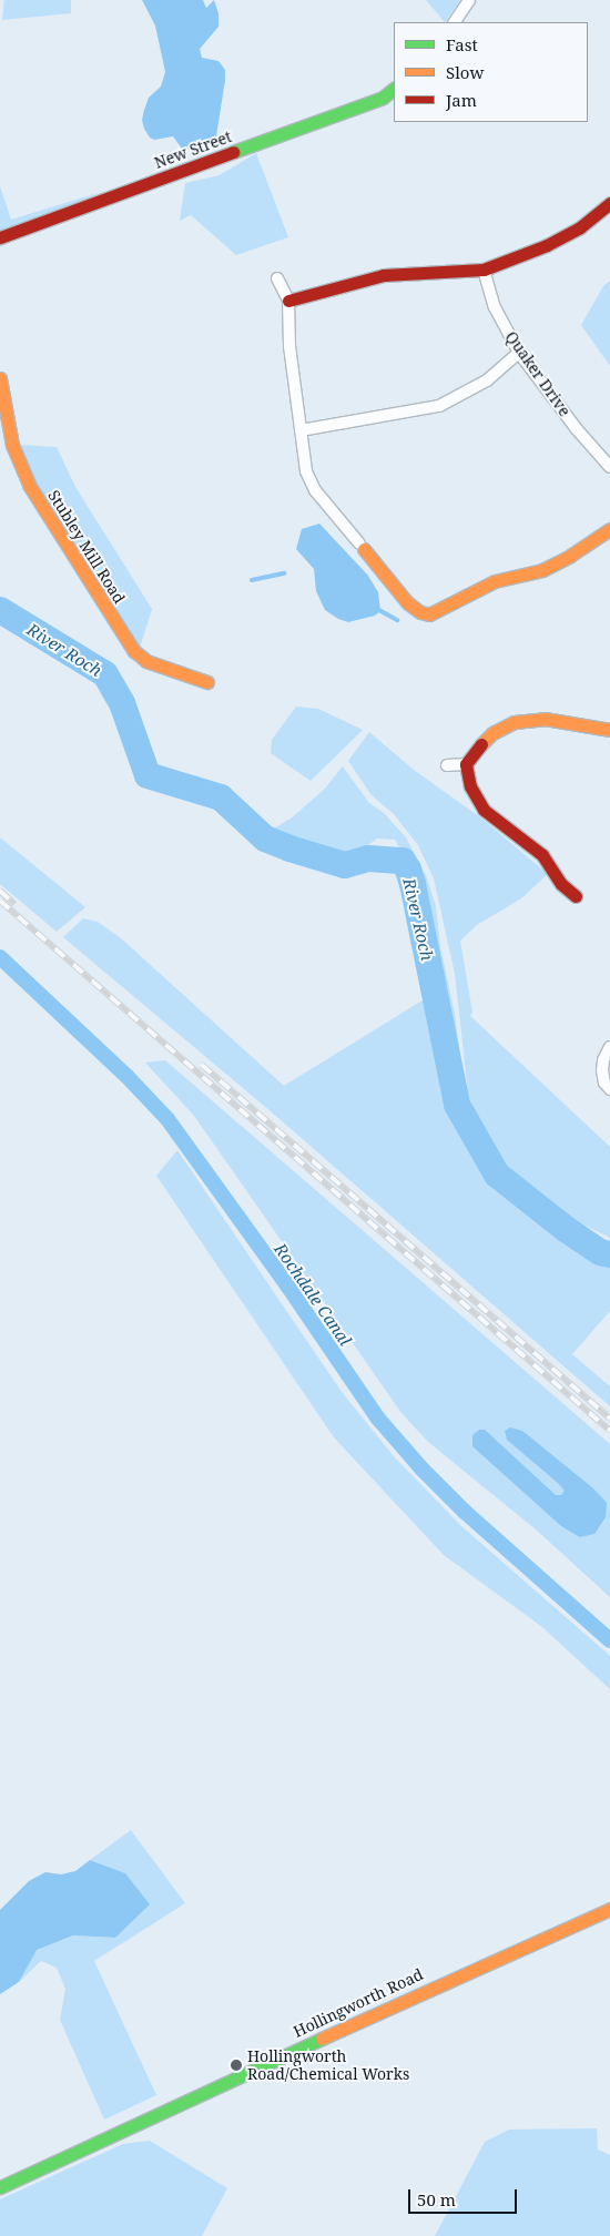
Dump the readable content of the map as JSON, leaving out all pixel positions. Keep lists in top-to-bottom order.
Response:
{
  "streets": {
    "street": [
      "New Street",
      "Quaker Drive",
      "Stubley Mill Road",
      "Hollingworth Road"
    ]
  },
  "water": ["River Roch", "Rochdale Canal"],
  "places": ["Hollingworth Road/Chemical Works"],
  "legend": ["Fast", "Slow", "Jam"],
  "scale_bar": "50 m"
}
